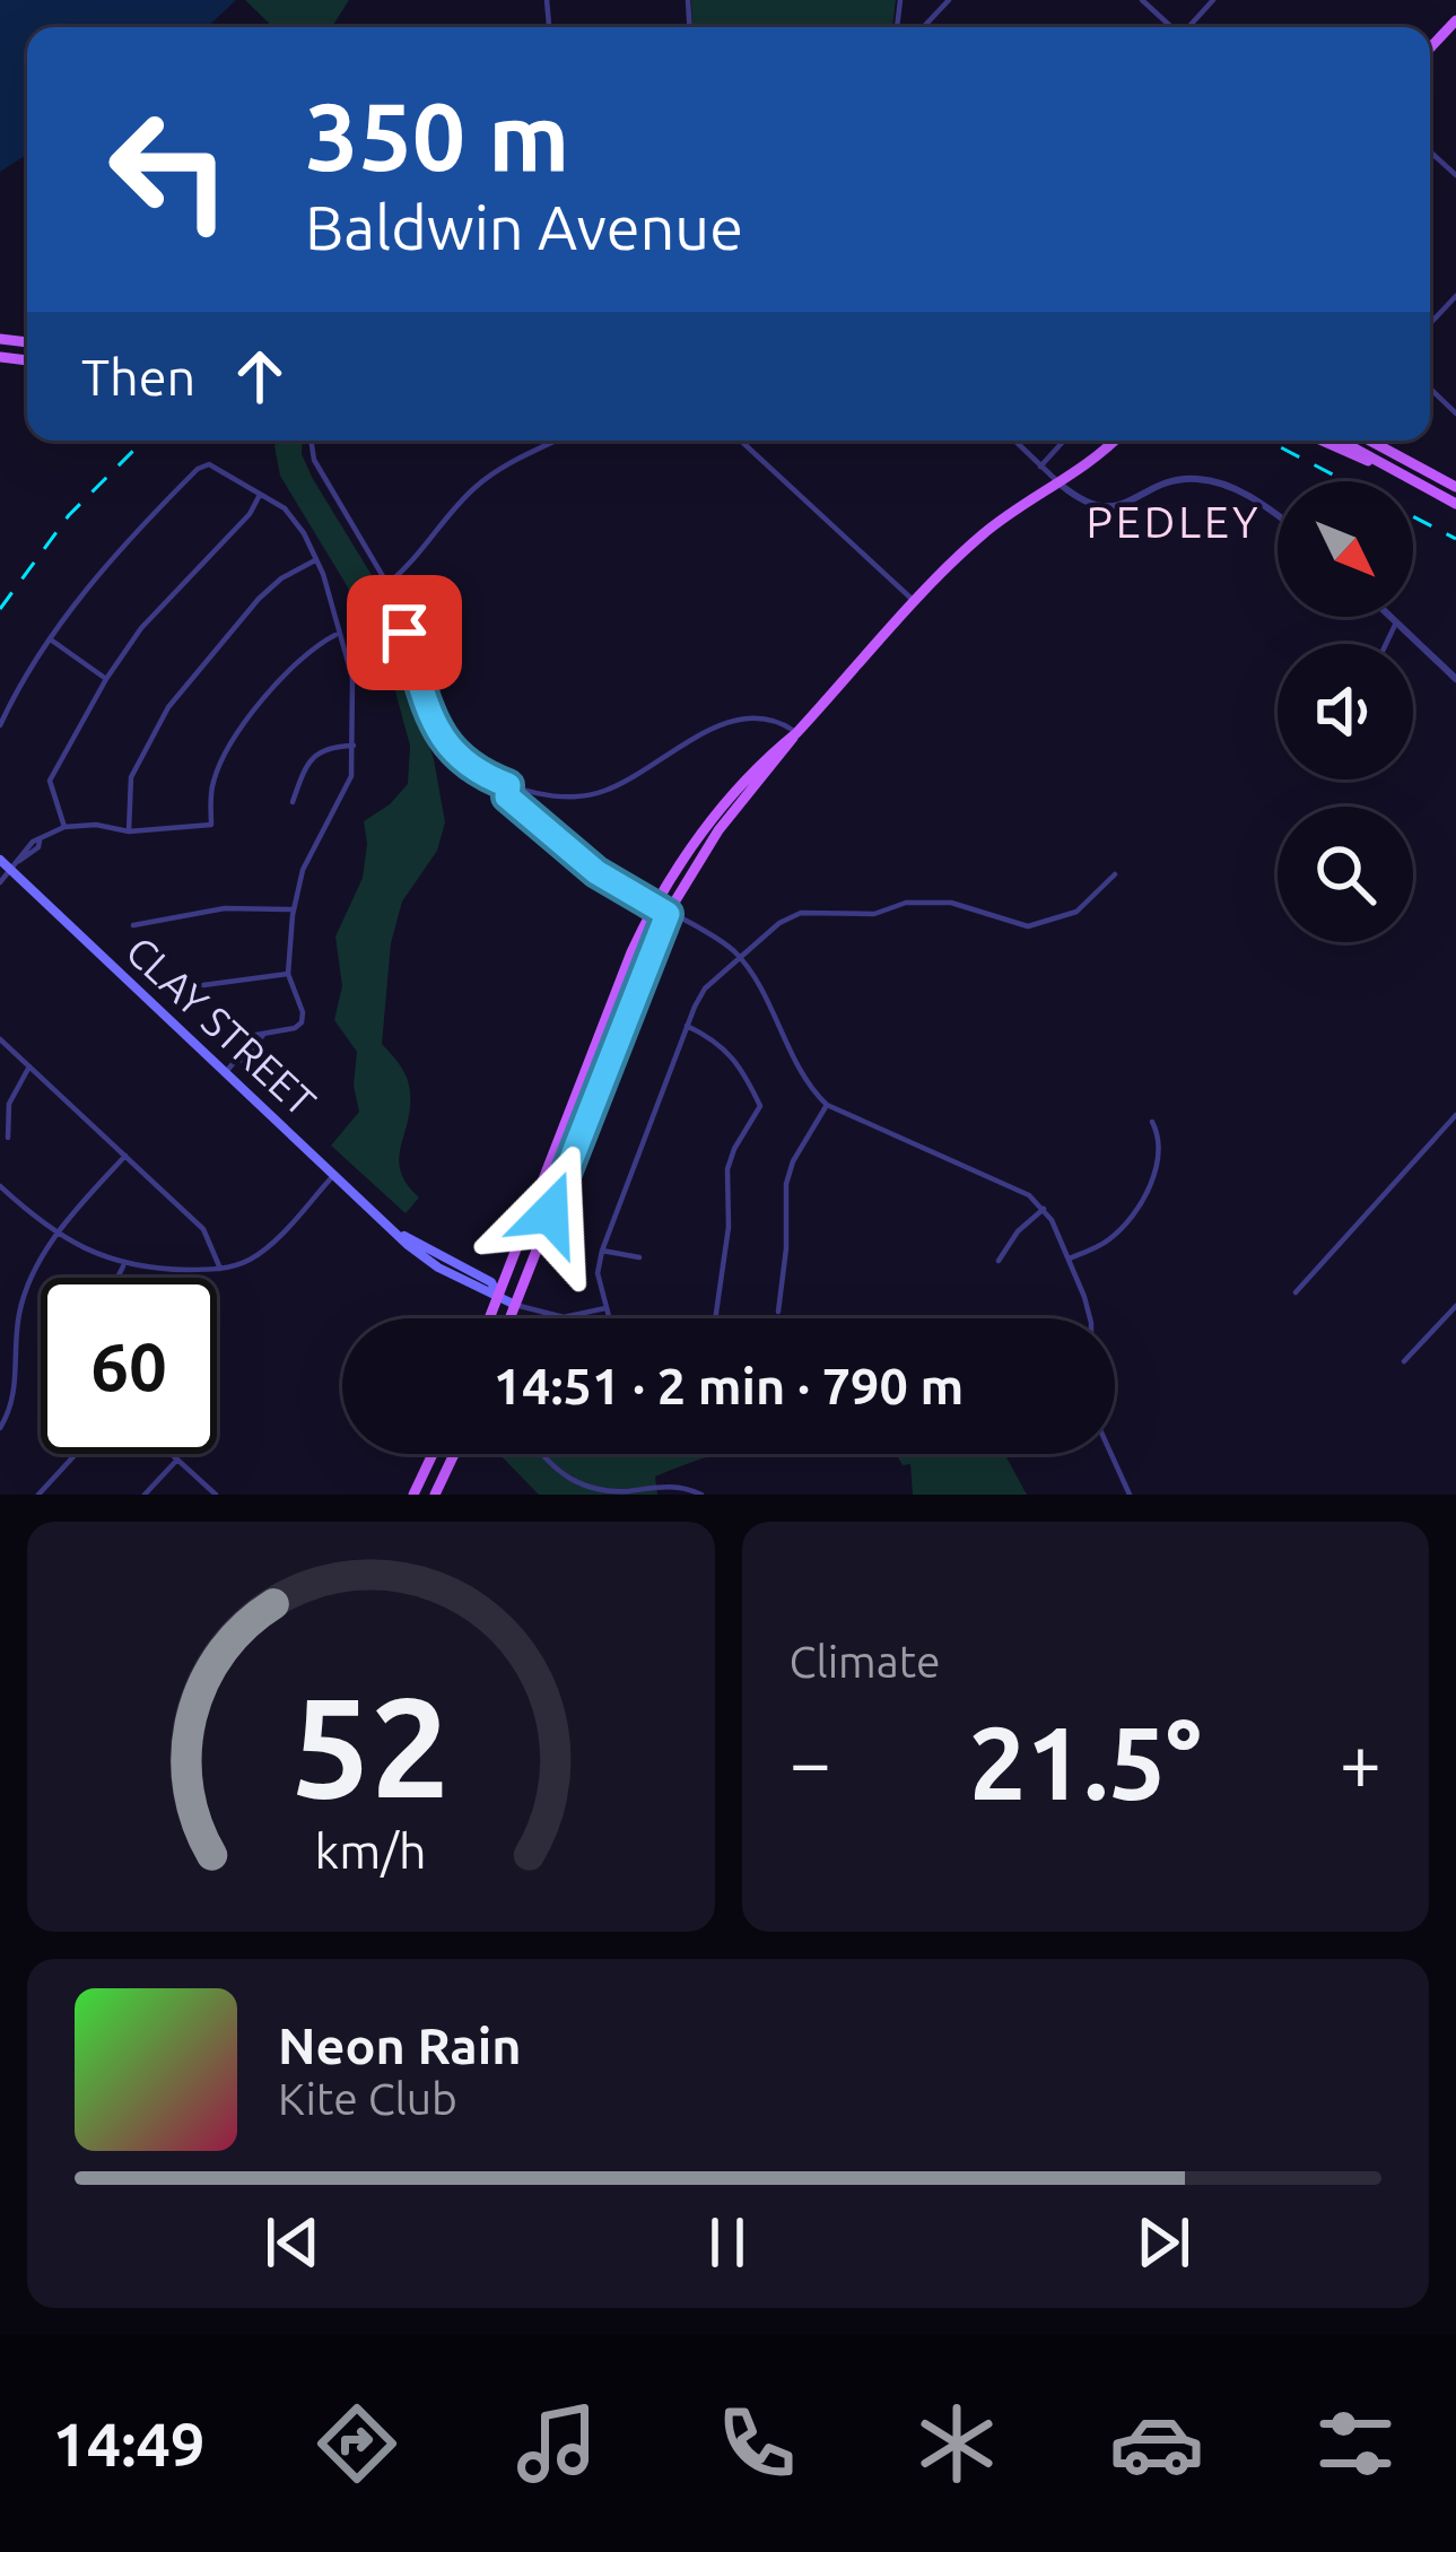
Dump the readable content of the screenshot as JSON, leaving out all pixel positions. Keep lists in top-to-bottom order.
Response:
{
  "streets": {
    "main road": ["CLAY STREET"]
  },
  "districts": ["PEDLEY"],
  "north": "bottom right",
  "page": {
    "turn": ["350 m", "Baldwin Avenue"],
    "then": "Then",
    "limit": "60",
    "trip": "14:51 · 2 min · 790 m",
    "tile": "Climate",
    "heat": ["−", "21.5°", "+"],
    "song": ["Neon Rain", "Kite Club"],
    "tabs": "14:49",
    "gauge": ["52", "km/h"]
  }
}
